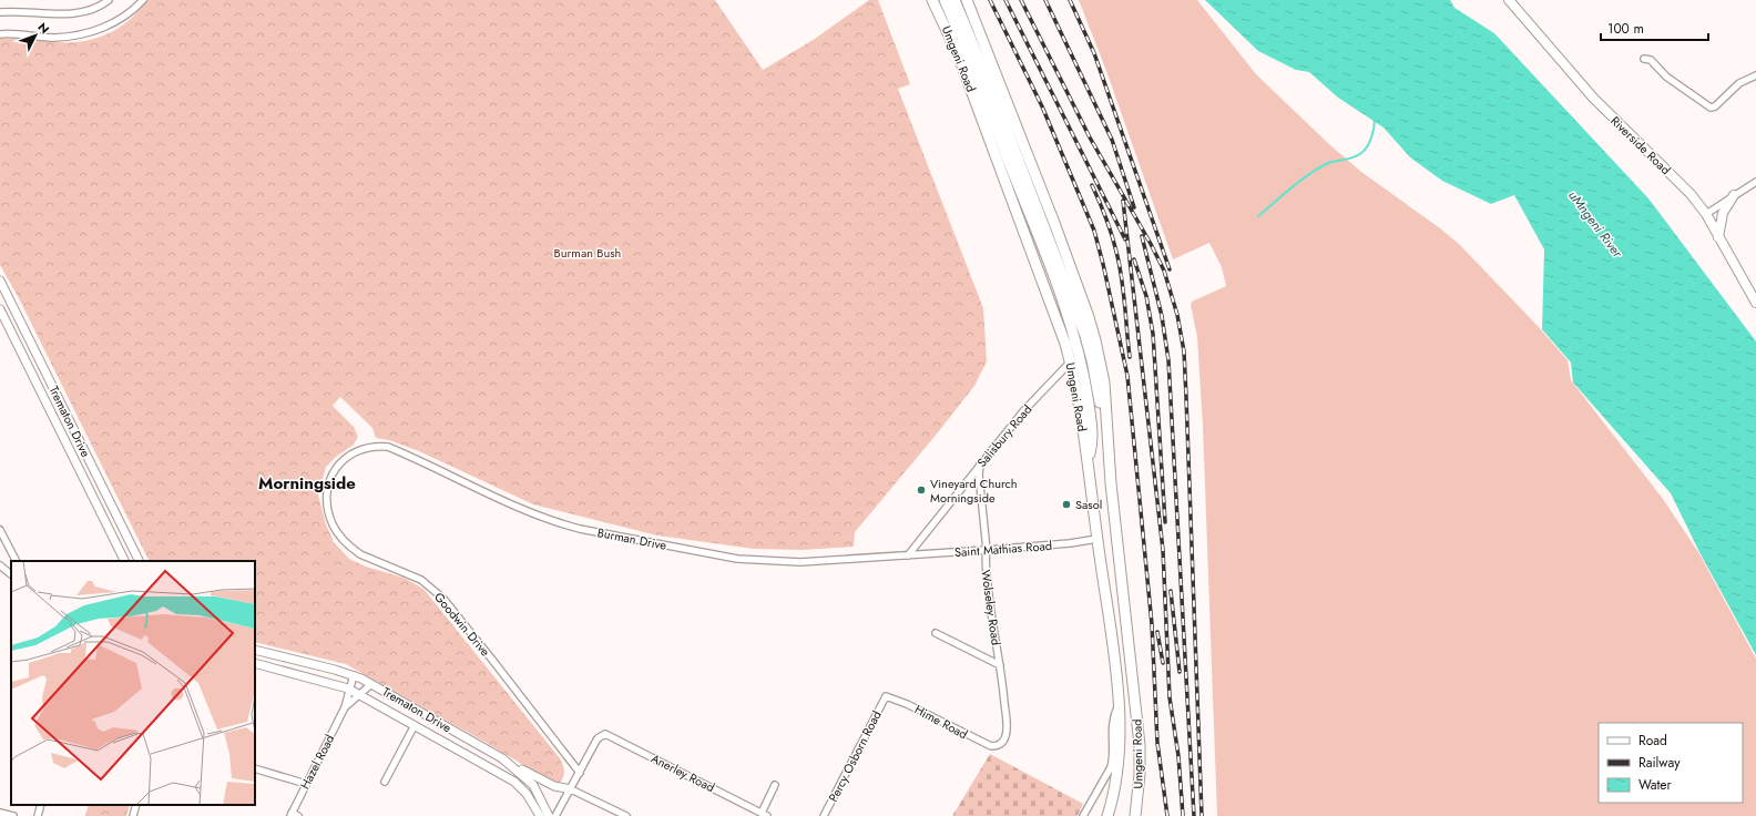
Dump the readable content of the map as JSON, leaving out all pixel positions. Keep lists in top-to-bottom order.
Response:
{
  "streets": {
    "main road": ["Umgeni Road", "Riverside Road"],
    "street": [
      "Trematon Drive",
      "Salisbury Road",
      "Burman Drive",
      "Saint Mathias Road",
      "Wolseley Road",
      "Goodwin Drive",
      "Hime Road",
      "Percy Osborn Road",
      "Hazel Road",
      "Anerley Road"
    ]
  },
  "crossings": [
    ["Umgeni Road", "Salisbury Road"],
    ["Umgeni Road", "Saint Mathias Road"],
    ["Trematon Drive", "Hazel Road"],
    ["Salisbury Road", "Burman Drive"],
    ["Salisbury Road", "Saint Mathias Road"],
    ["Salisbury Road", "Wolseley Road"],
    ["Burman Drive", "Saint Mathias Road"],
    ["Burman Drive", "Goodwin Drive"],
    ["Saint Mathias Road", "Wolseley Road"],
    ["Wolseley Road", "Hime Road"],
    ["Goodwin Drive", "Anerley Road"],
    ["Hime Road", "Percy Osborn Road"]
  ],
  "districts": ["Morningside"],
  "water": ["uMngeni River"],
  "parks": ["Burman Bush"],
  "places": ["Vineyard Church Morningside", "Sasol"],
  "legend": ["Road", "Railway", "Water"],
  "scale_bar": "100 m",
  "north": "top right"
}
